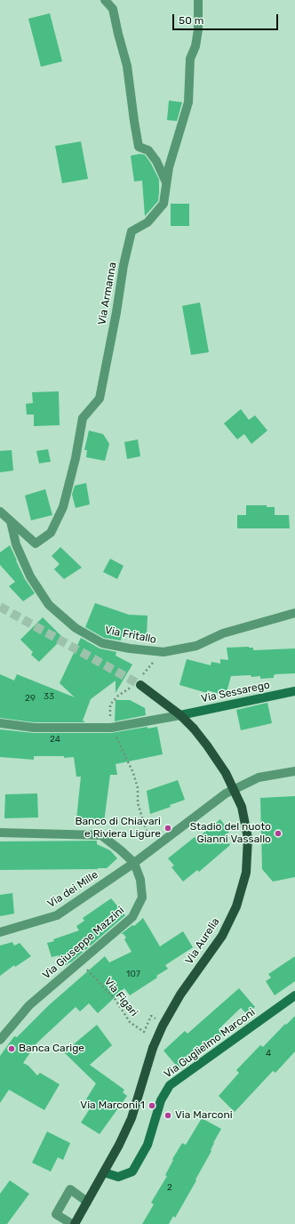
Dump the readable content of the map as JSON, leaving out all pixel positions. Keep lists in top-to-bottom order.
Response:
{
  "streets": {
    "main road": ["Via Aurelia"],
    "street": [
      "Via Armanna",
      "Via Fritallo",
      "Via Sessarego",
      "Via dei Mille",
      "Via Giuseppe Mazzini",
      "Via Guglielmo Marconi"
    ],
    "path": ["Via Figari"]
  },
  "crossings": [
    ["Via Armanna", "Via Fritallo"],
    ["Via Fritallo", "Via Aurelia"],
    ["Via Sessarego", "Via Aurelia"],
    ["Via dei Mille", "Via Giuseppe Mazzini"],
    ["Via Aurelia", "Via Figari"],
    ["Via Aurelia", "Via Guglielmo Marconi"],
    ["Via Giuseppe Mazzini", "Via Figari"]
  ],
  "places": [
    "Banco di Chiavari e Riviera Ligure",
    "Stadio del nuoto Gianni Vassallo",
    "Banca Carige",
    "Via Marconi 1",
    "Via Marconi"
  ],
  "house_numbers": [
    "33",
    "29",
    "24",
    "107",
    "4",
    "2"
  ],
  "scale_bar": "50 m"
}
